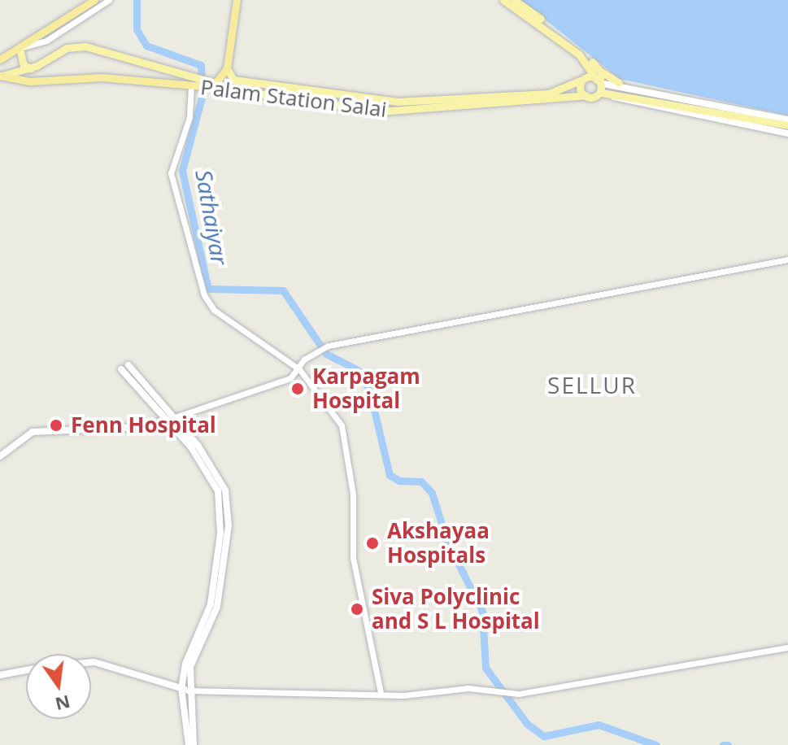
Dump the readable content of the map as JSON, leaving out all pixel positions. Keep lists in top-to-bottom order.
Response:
{
  "streets": {
    "highway": ["Palam Station Salai"]
  },
  "districts": ["SELLUR"],
  "water": ["Sathaiyar"],
  "places": [
    "Karpagam Hospital",
    "Fenn Hospital",
    "Akshayaa Hospitals",
    "Siva Polyclinic and S L Hospital"
  ],
  "north": "bottom"
}
